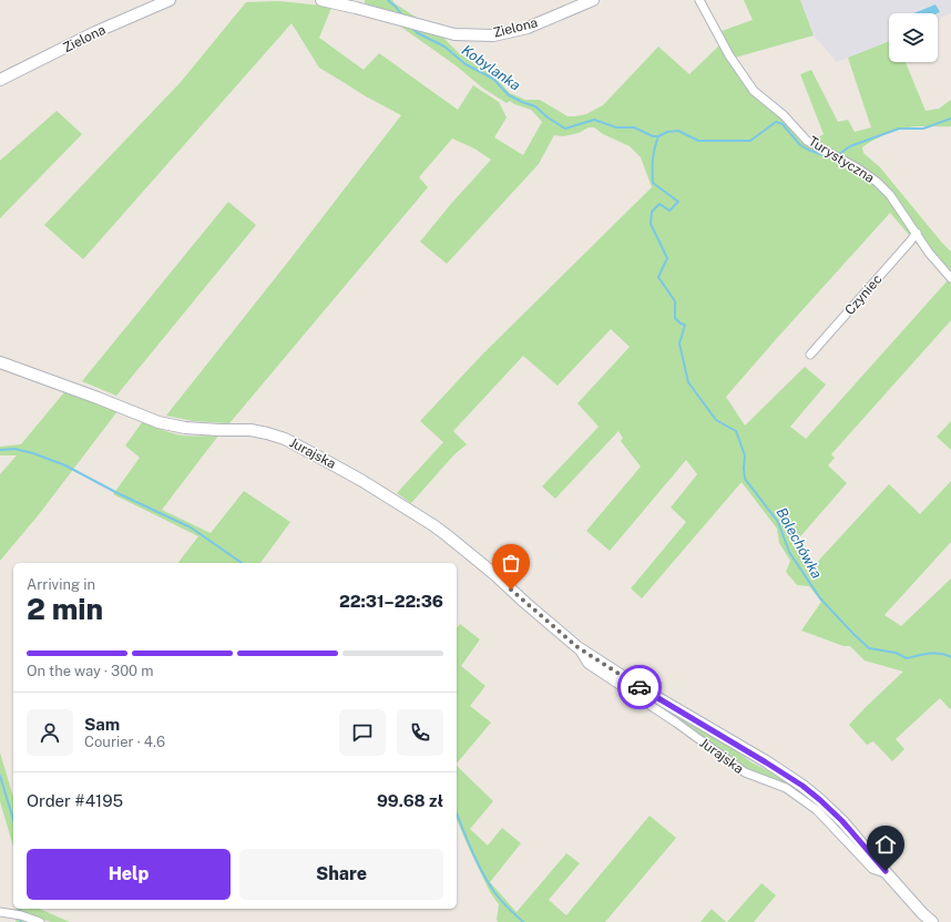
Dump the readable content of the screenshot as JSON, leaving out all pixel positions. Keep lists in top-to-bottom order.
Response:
{
  "streets": {
    "street": [
      "Zielona",
      "Turystyczna",
      "Czyniec",
      "Jurajska"
    ]
  },
  "crossings": [
    ["Turystyczna", "Czyniec"]
  ],
  "water": ["Kobylanka", "Bolechówka"],
  "page": {
    "heading": ["2 min", "Arriving in", "22:31–22:36"],
    "panel": [
      "Sam",
      "Courier · 4.6",
      "Order #4195",
      "99.68 zł"
    ],
    "bar": "On the way · 300 m",
    "buttons": ["Help", "Share"]
  }
}
